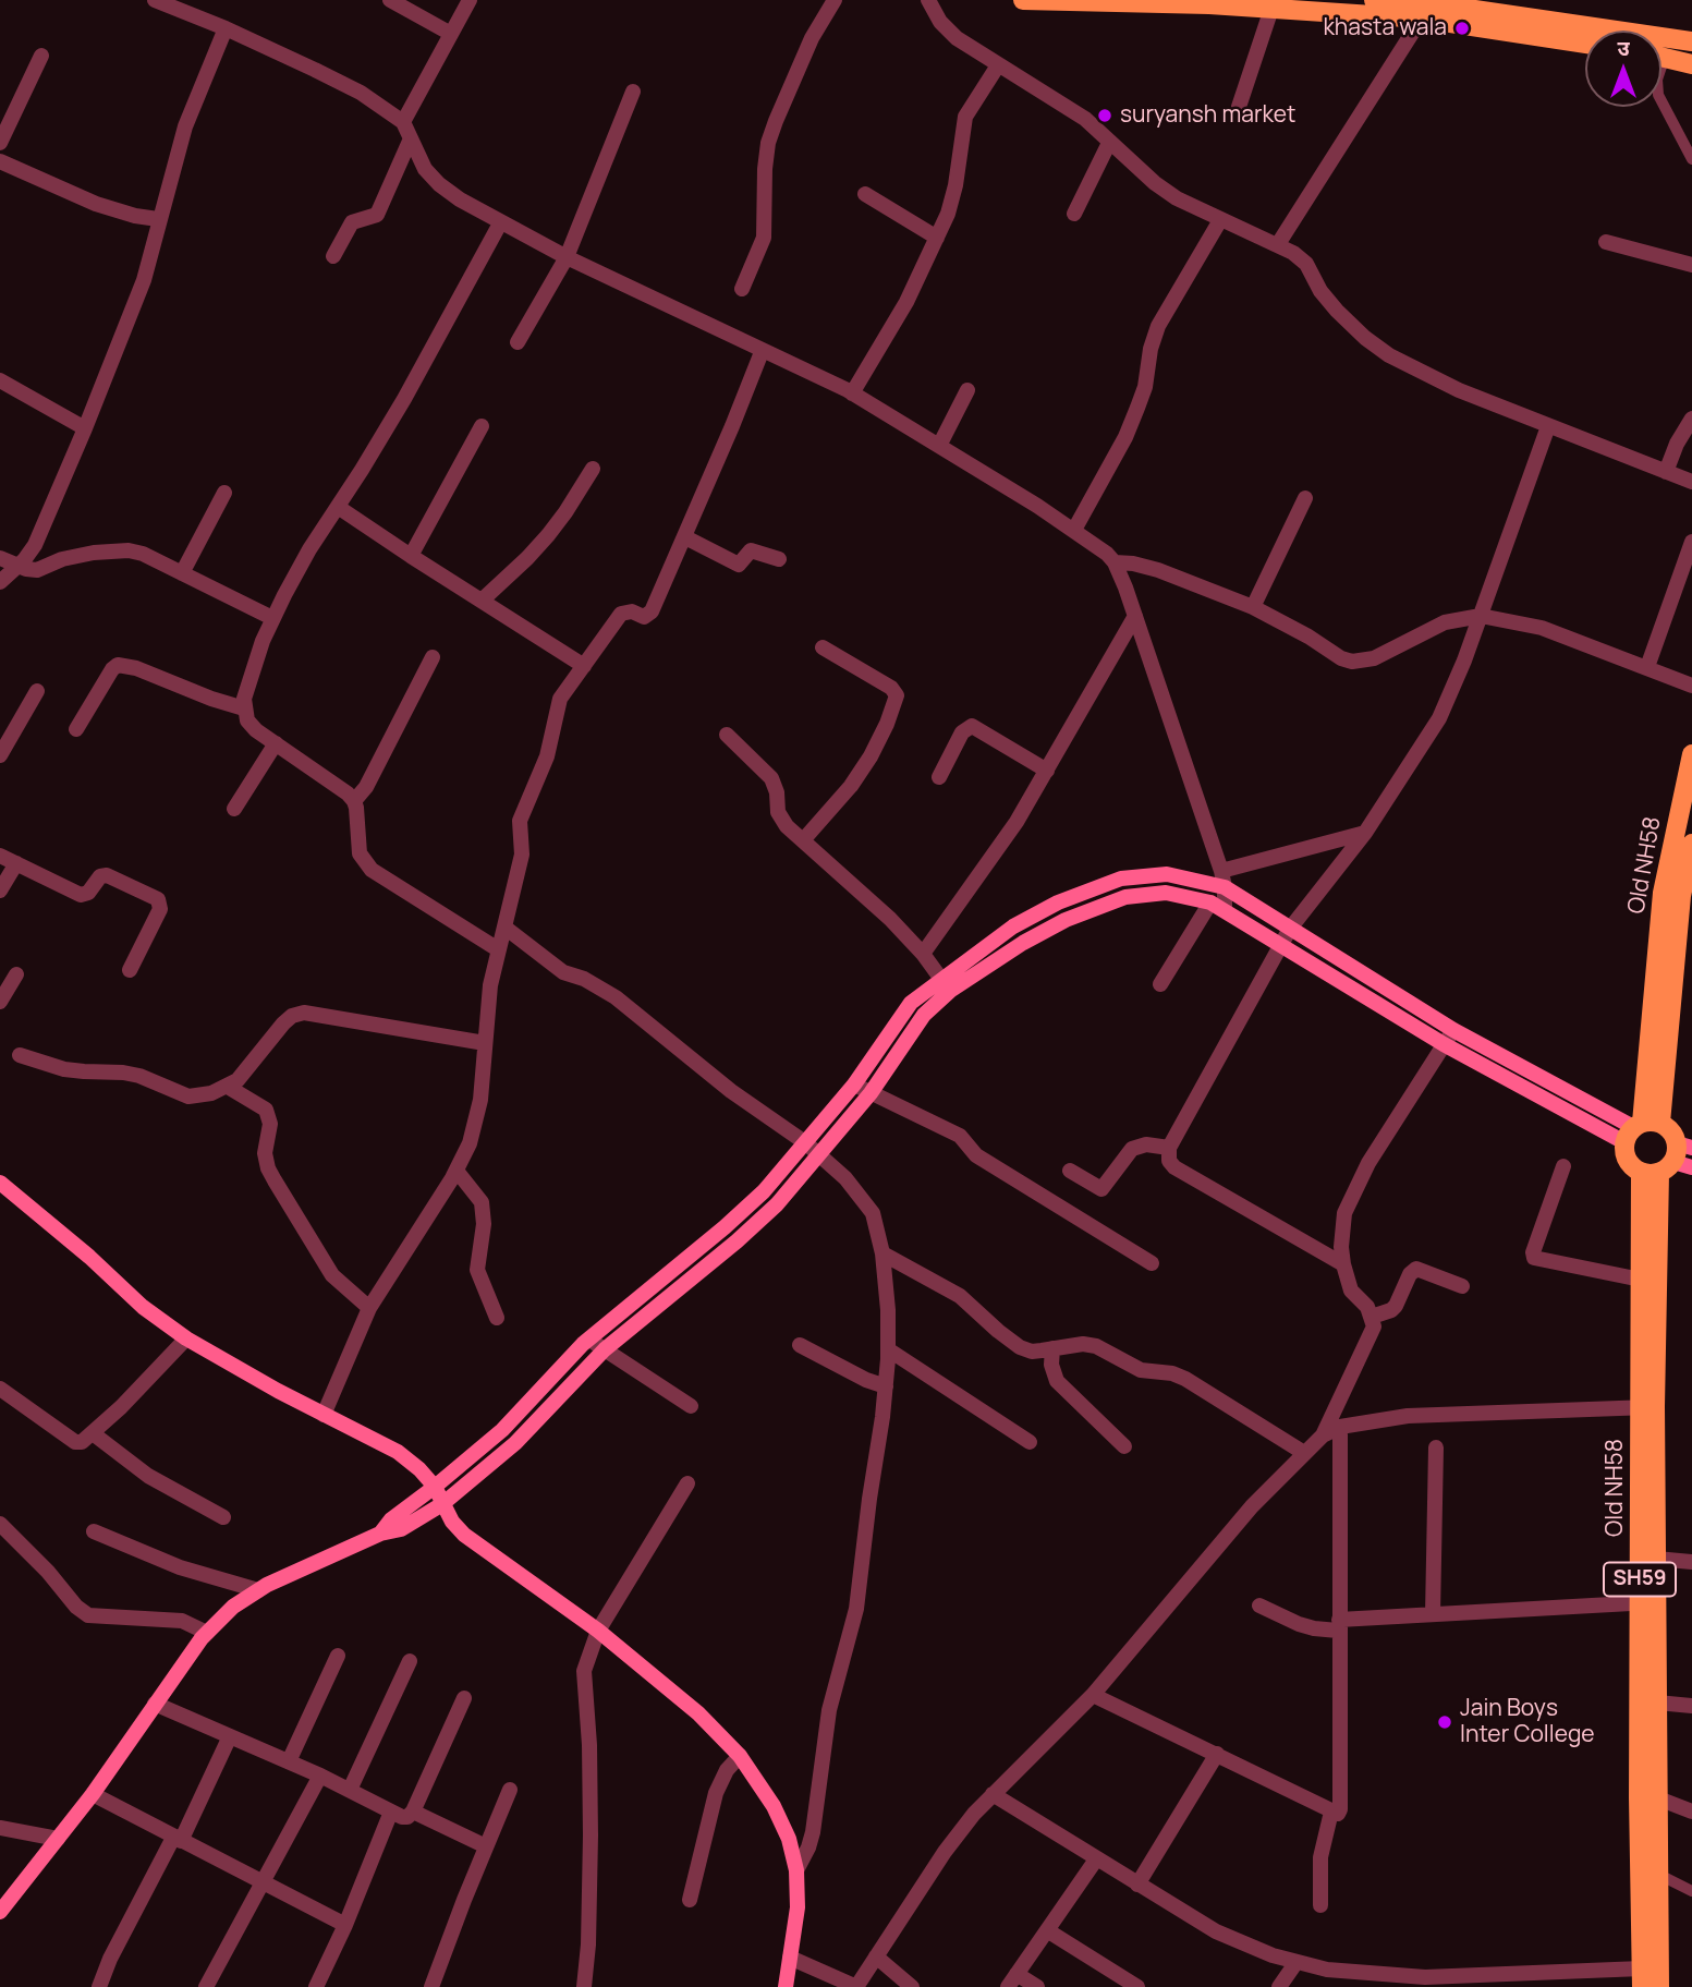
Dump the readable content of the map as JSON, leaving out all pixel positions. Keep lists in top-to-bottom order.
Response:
{
  "streets": {
    "main road": ["Old NH58", "SH59"]
  },
  "places": ["khasta wala", "suryansh market", "Jain Boys Inter College"],
  "north": "top"
}
